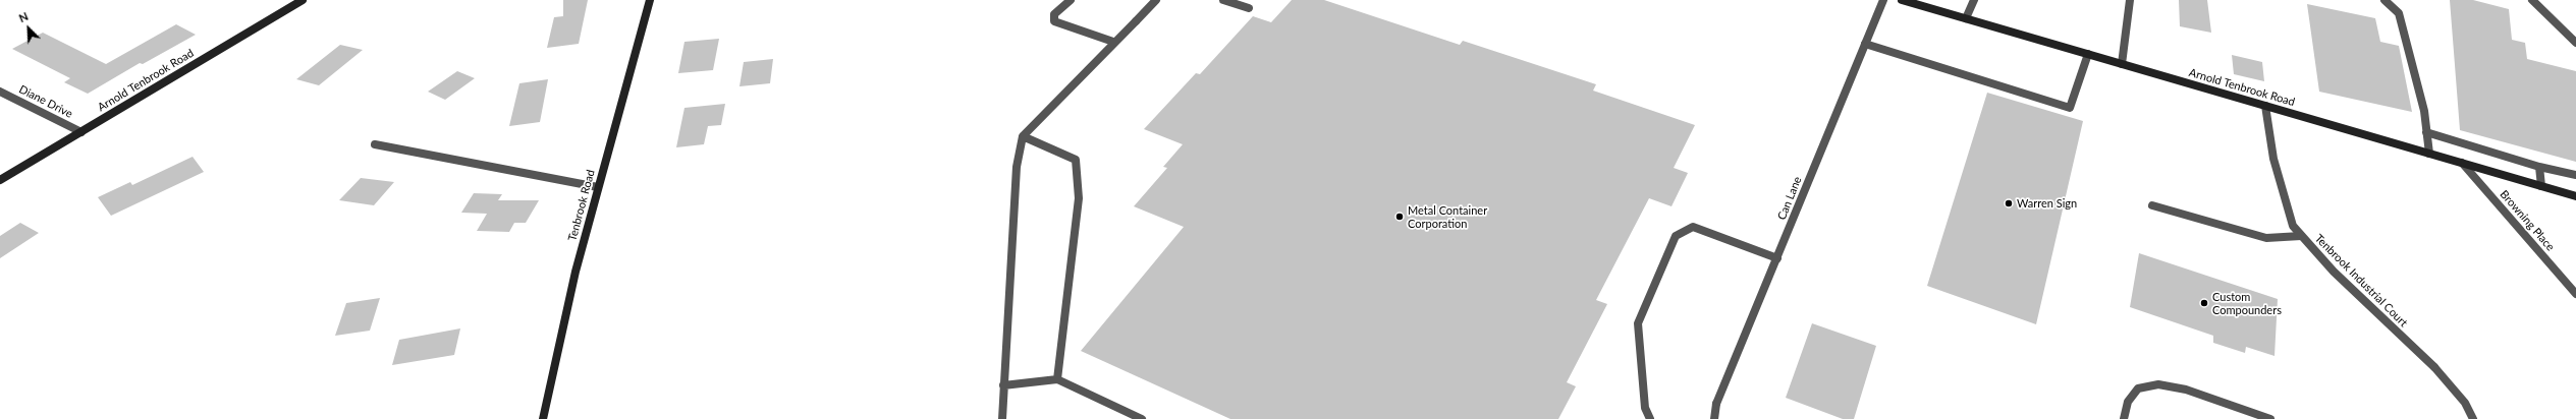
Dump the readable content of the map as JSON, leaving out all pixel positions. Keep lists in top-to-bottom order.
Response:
{
  "streets": {
    "street": [
      "Arnold Tenbrook Road",
      "Diane Drive",
      "Can Lane",
      "Tenbrook Road",
      "Browning Place",
      "Tenbrook Industrial Court"
    ]
  },
  "crossings": [
    ["Arnold Tenbrook Road", "Diane Drive"],
    ["Arnold Tenbrook Road", "Browning Place"],
    ["Arnold Tenbrook Road", "Tenbrook Industrial Court"]
  ],
  "places": ["Warren Sign", "Metal Container Corporation", "Custom Compounders"],
  "north": "top left"
}
